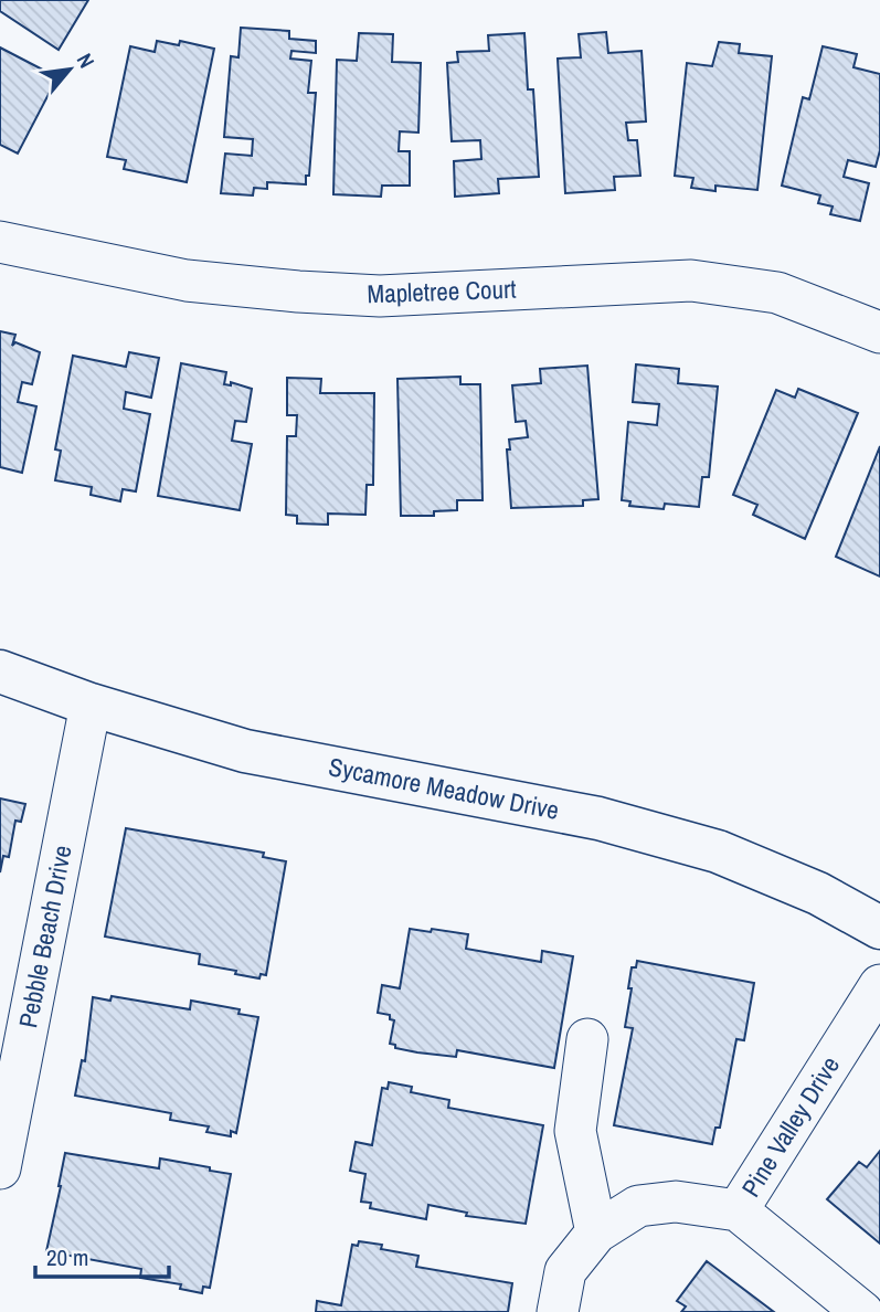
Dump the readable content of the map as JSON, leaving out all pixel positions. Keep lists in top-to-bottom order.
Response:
{
  "streets": {
    "street": [
      "Mapletree Court",
      "Sycamore Meadow Drive",
      "Pebble Beach Drive",
      "Pine Valley Drive"
    ]
  },
  "crossings": [
    ["Sycamore Meadow Drive", "Pebble Beach Drive"]
  ],
  "scale_bar": "20 m",
  "north": "top right"
}
